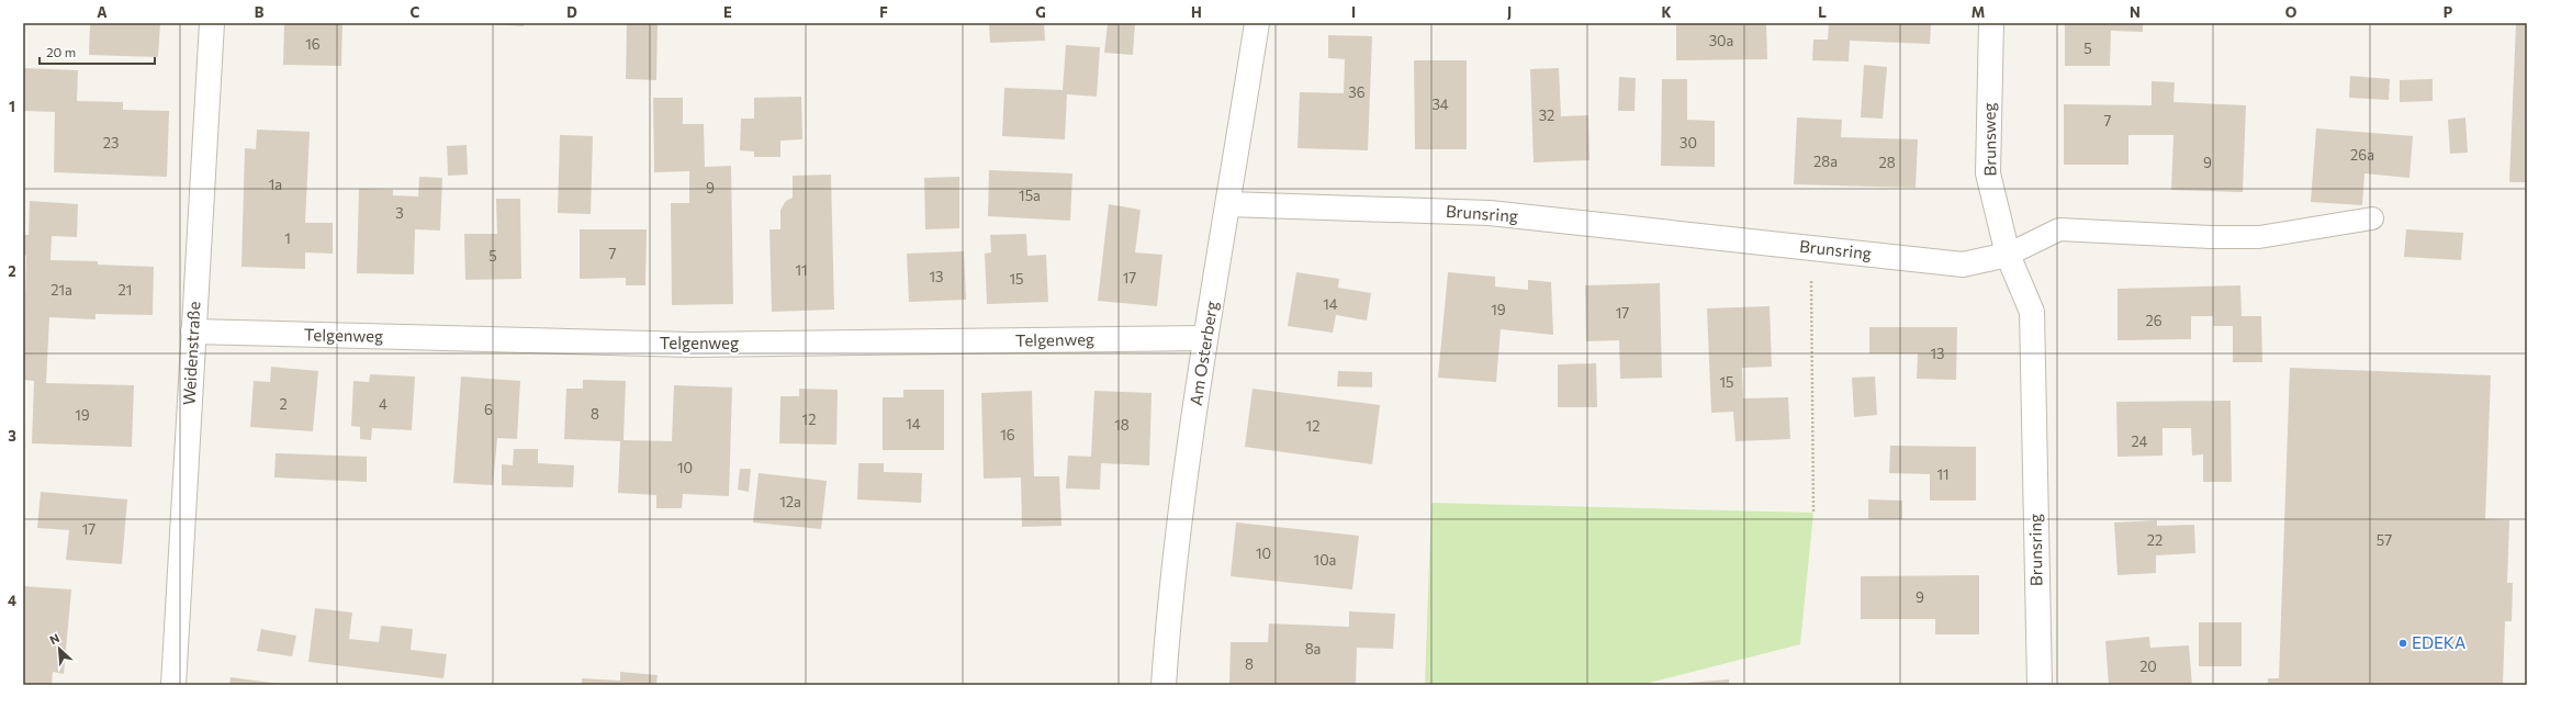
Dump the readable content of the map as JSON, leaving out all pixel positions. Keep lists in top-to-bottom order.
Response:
{
  "streets": {
    "street": [
      "Brunsweg",
      "Brunsring",
      "Telgenweg",
      "Weidenstraße",
      "Am Osterberg"
    ]
  },
  "crossings": [
    ["Brunsweg", "Brunsring"],
    ["Brunsring", "Am Osterberg"],
    ["Telgenweg", "Weidenstraße"],
    ["Telgenweg", "Am Osterberg"]
  ],
  "places": ["EDEKA"],
  "house_numbers": [
    "30a",
    "16",
    "5",
    "36",
    "34",
    "32",
    "7",
    "23",
    "30",
    "26a",
    "28a",
    "28",
    "9",
    "1a",
    "9",
    "15a",
    "3",
    "1",
    "7",
    "5",
    "11",
    "13",
    "17",
    "15",
    "21a",
    "21",
    "14",
    "19",
    "17",
    "26",
    "13",
    "15",
    "2",
    "4",
    "6",
    "8",
    "19",
    "12",
    "14",
    "18",
    "12",
    "16",
    "24",
    "10",
    "11",
    "12a",
    "17",
    "22",
    "57",
    "10",
    "10a",
    "9",
    "8a",
    "8",
    "20"
  ],
  "scale_bar": "20 m",
  "north": "top left",
  "grid": {
    "columns": [
      "A",
      "B",
      "C",
      "D",
      "E",
      "F",
      "G",
      "H",
      "I",
      "J",
      "K",
      "L",
      "M",
      "N",
      "O",
      "P"
    ],
    "rows": [
      "1",
      "2",
      "3",
      "4"
    ]
  }
}
